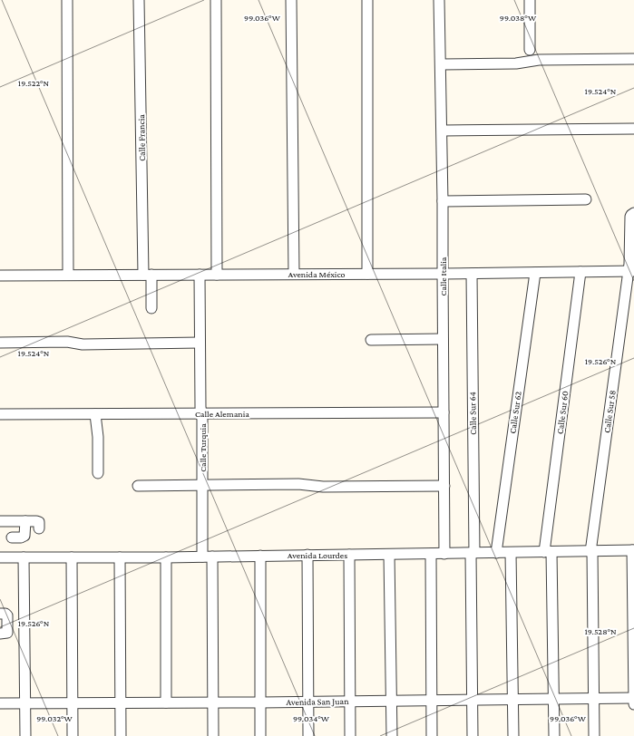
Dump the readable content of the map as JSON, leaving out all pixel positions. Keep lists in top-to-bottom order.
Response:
{
  "streets": {
    "street": [
      "Calle Francia",
      "Avenida México",
      "Calle Italia",
      "Calle Sur 58",
      "Calle Sur 62",
      "Calle Sur 60",
      "Calle Alemania",
      "Calle Sur 64",
      "Calle Turquia",
      "Avenida Lourdes",
      "Avenida San Juan"
    ]
  },
  "crossings": [
    ["Calle Francia", "Avenida México"],
    ["Avenida México", "Calle Italia"],
    ["Avenida México", "Calle Sur 58"],
    ["Avenida México", "Calle Sur 62"],
    ["Avenida México", "Calle Sur 60"],
    ["Avenida México", "Calle Sur 64"],
    ["Avenida México", "Calle Turquia"],
    ["Calle Italia", "Calle Alemania"],
    ["Calle Italia", "Avenida Lourdes"],
    ["Calle Sur 58", "Avenida Lourdes"],
    ["Calle Sur 58", "Avenida San Juan"],
    ["Calle Sur 62", "Avenida Lourdes"],
    ["Calle Sur 60", "Avenida Lourdes"],
    ["Calle Sur 60", "Avenida San Juan"],
    ["Calle Alemania", "Calle Turquia"],
    ["Calle Sur 64", "Avenida Lourdes"],
    ["Calle Sur 64", "Avenida San Juan"],
    ["Calle Turquia", "Avenida Lourdes"],
    ["Calle Turquia", "Avenida San Juan"]
  ],
  "coordinates": [
    "99.036°W",
    "99.038°W",
    "19.522°N",
    "19.524°N",
    "19.526°N",
    "19.528°N",
    "99.032°W",
    "99.034°W"
  ]
}
